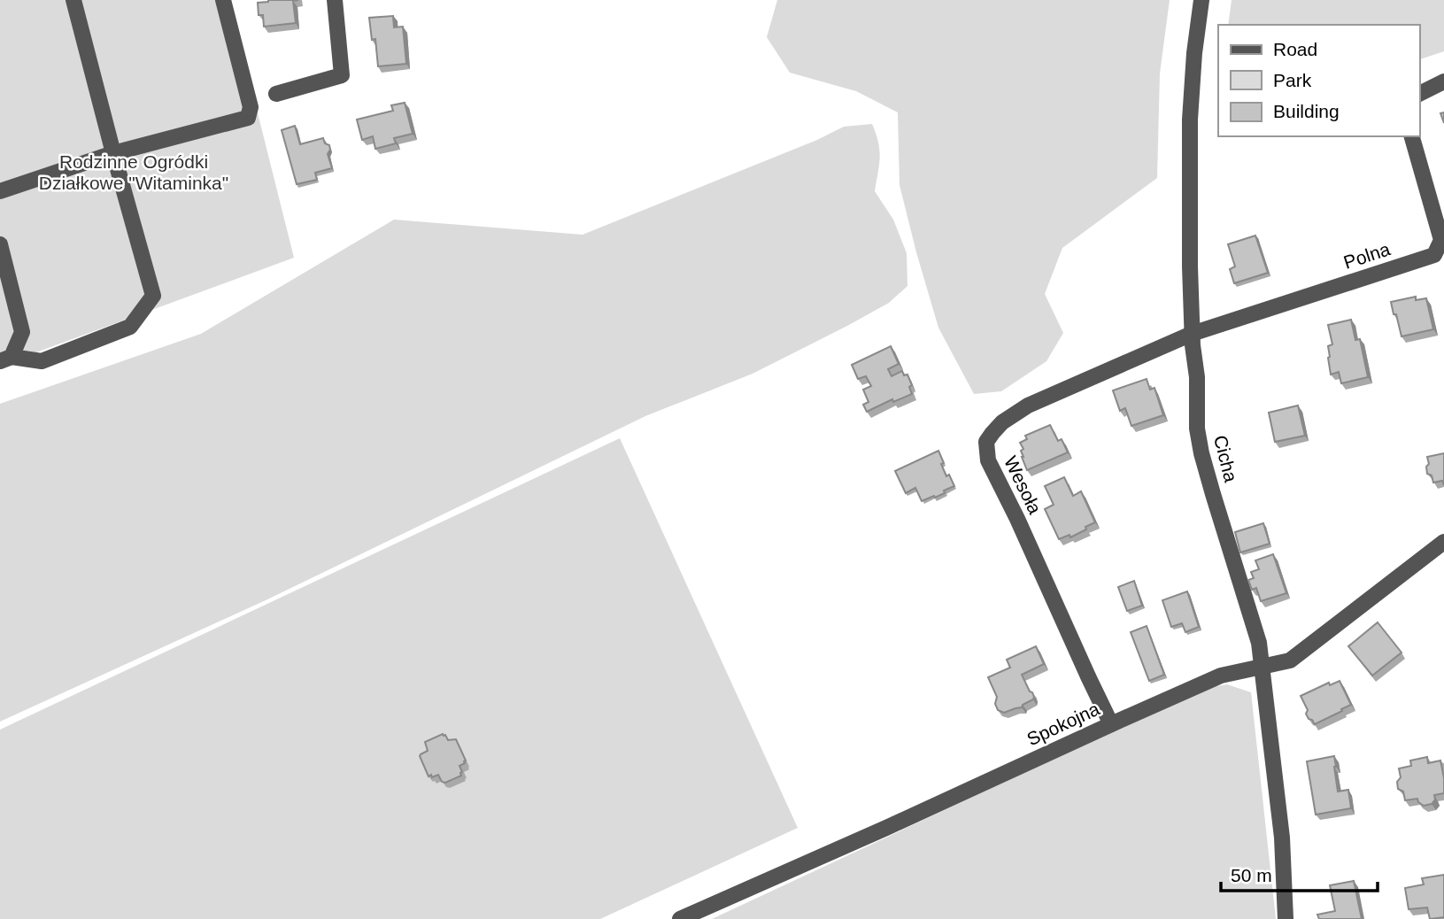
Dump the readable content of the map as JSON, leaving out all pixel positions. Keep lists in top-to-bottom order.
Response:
{
  "streets": {
    "street": [
      "Polna",
      "Cicha",
      "Wesoła",
      "Spokojna"
    ]
  },
  "crossings": [
    ["Polna", "Cicha"],
    ["Polna", "Wesoła"],
    ["Cicha", "Wesoła"],
    ["Cicha", "Spokojna"],
    ["Wesoła", "Spokojna"]
  ],
  "parks": ["Rodzinne Ogródki Działkowe \"Witaminka\""],
  "legend": ["Road", "Park", "Building"],
  "scale_bar": "50 m"
}
